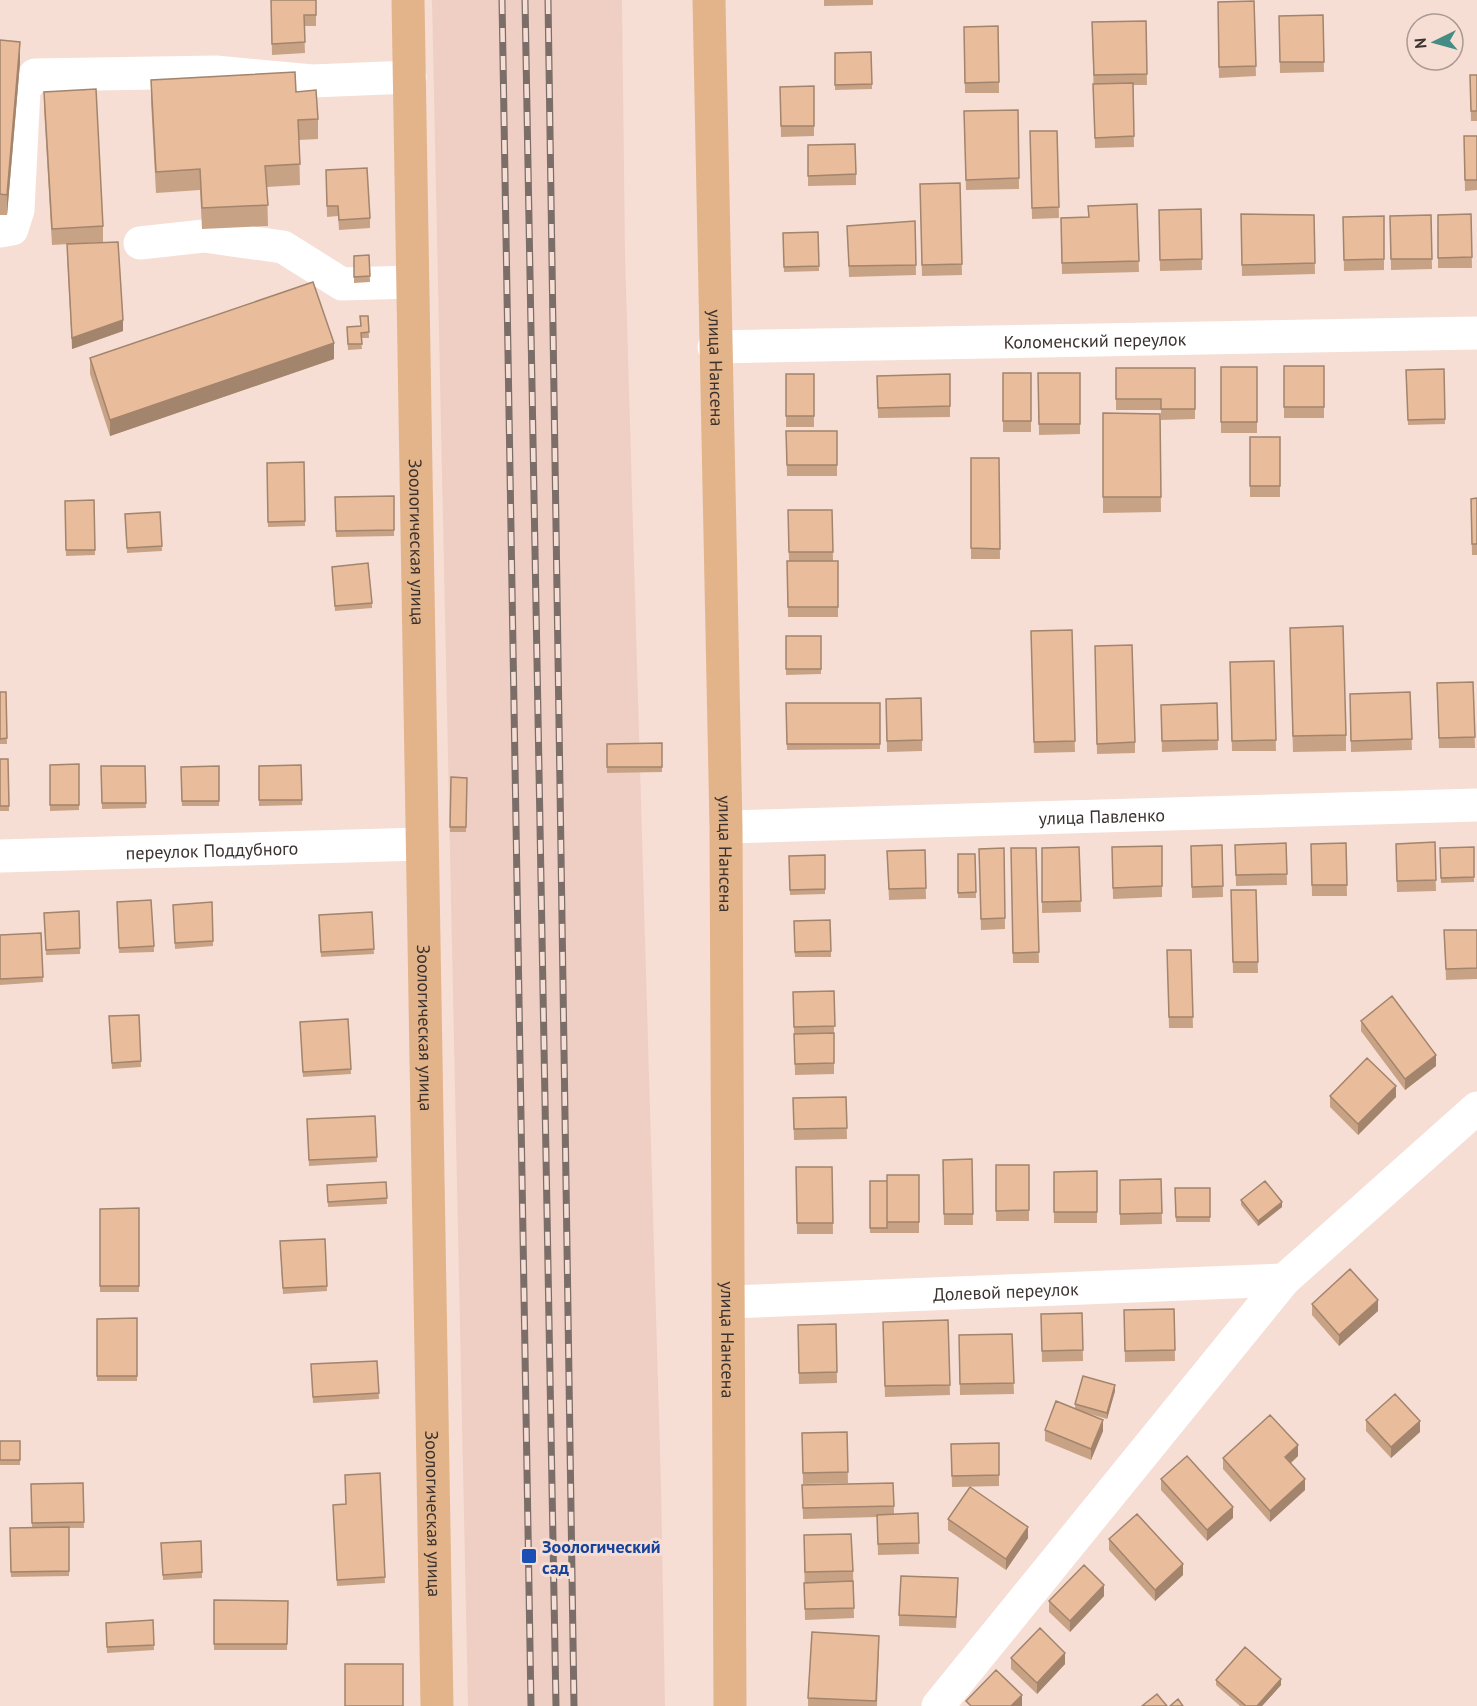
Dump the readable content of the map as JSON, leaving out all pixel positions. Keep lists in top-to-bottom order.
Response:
{
  "streets": {
    "main road": ["улица Нансена", "Зоологическая улица"],
    "street": [
      "Коломенский переулок",
      "улица Павленко",
      "переулок Поддубного",
      "Долевой переулок"
    ]
  },
  "crossings": [
    ["Коломенский переулок", "улица Нансена"],
    ["улица Нансена", "улица Павленко"],
    ["улица Нансена", "Долевой переулок"],
    ["Зоологическая улица", "переулок Поддубного"]
  ],
  "places": {
    "transit": ["Зоологический сад"]
  },
  "north": "left"
}
